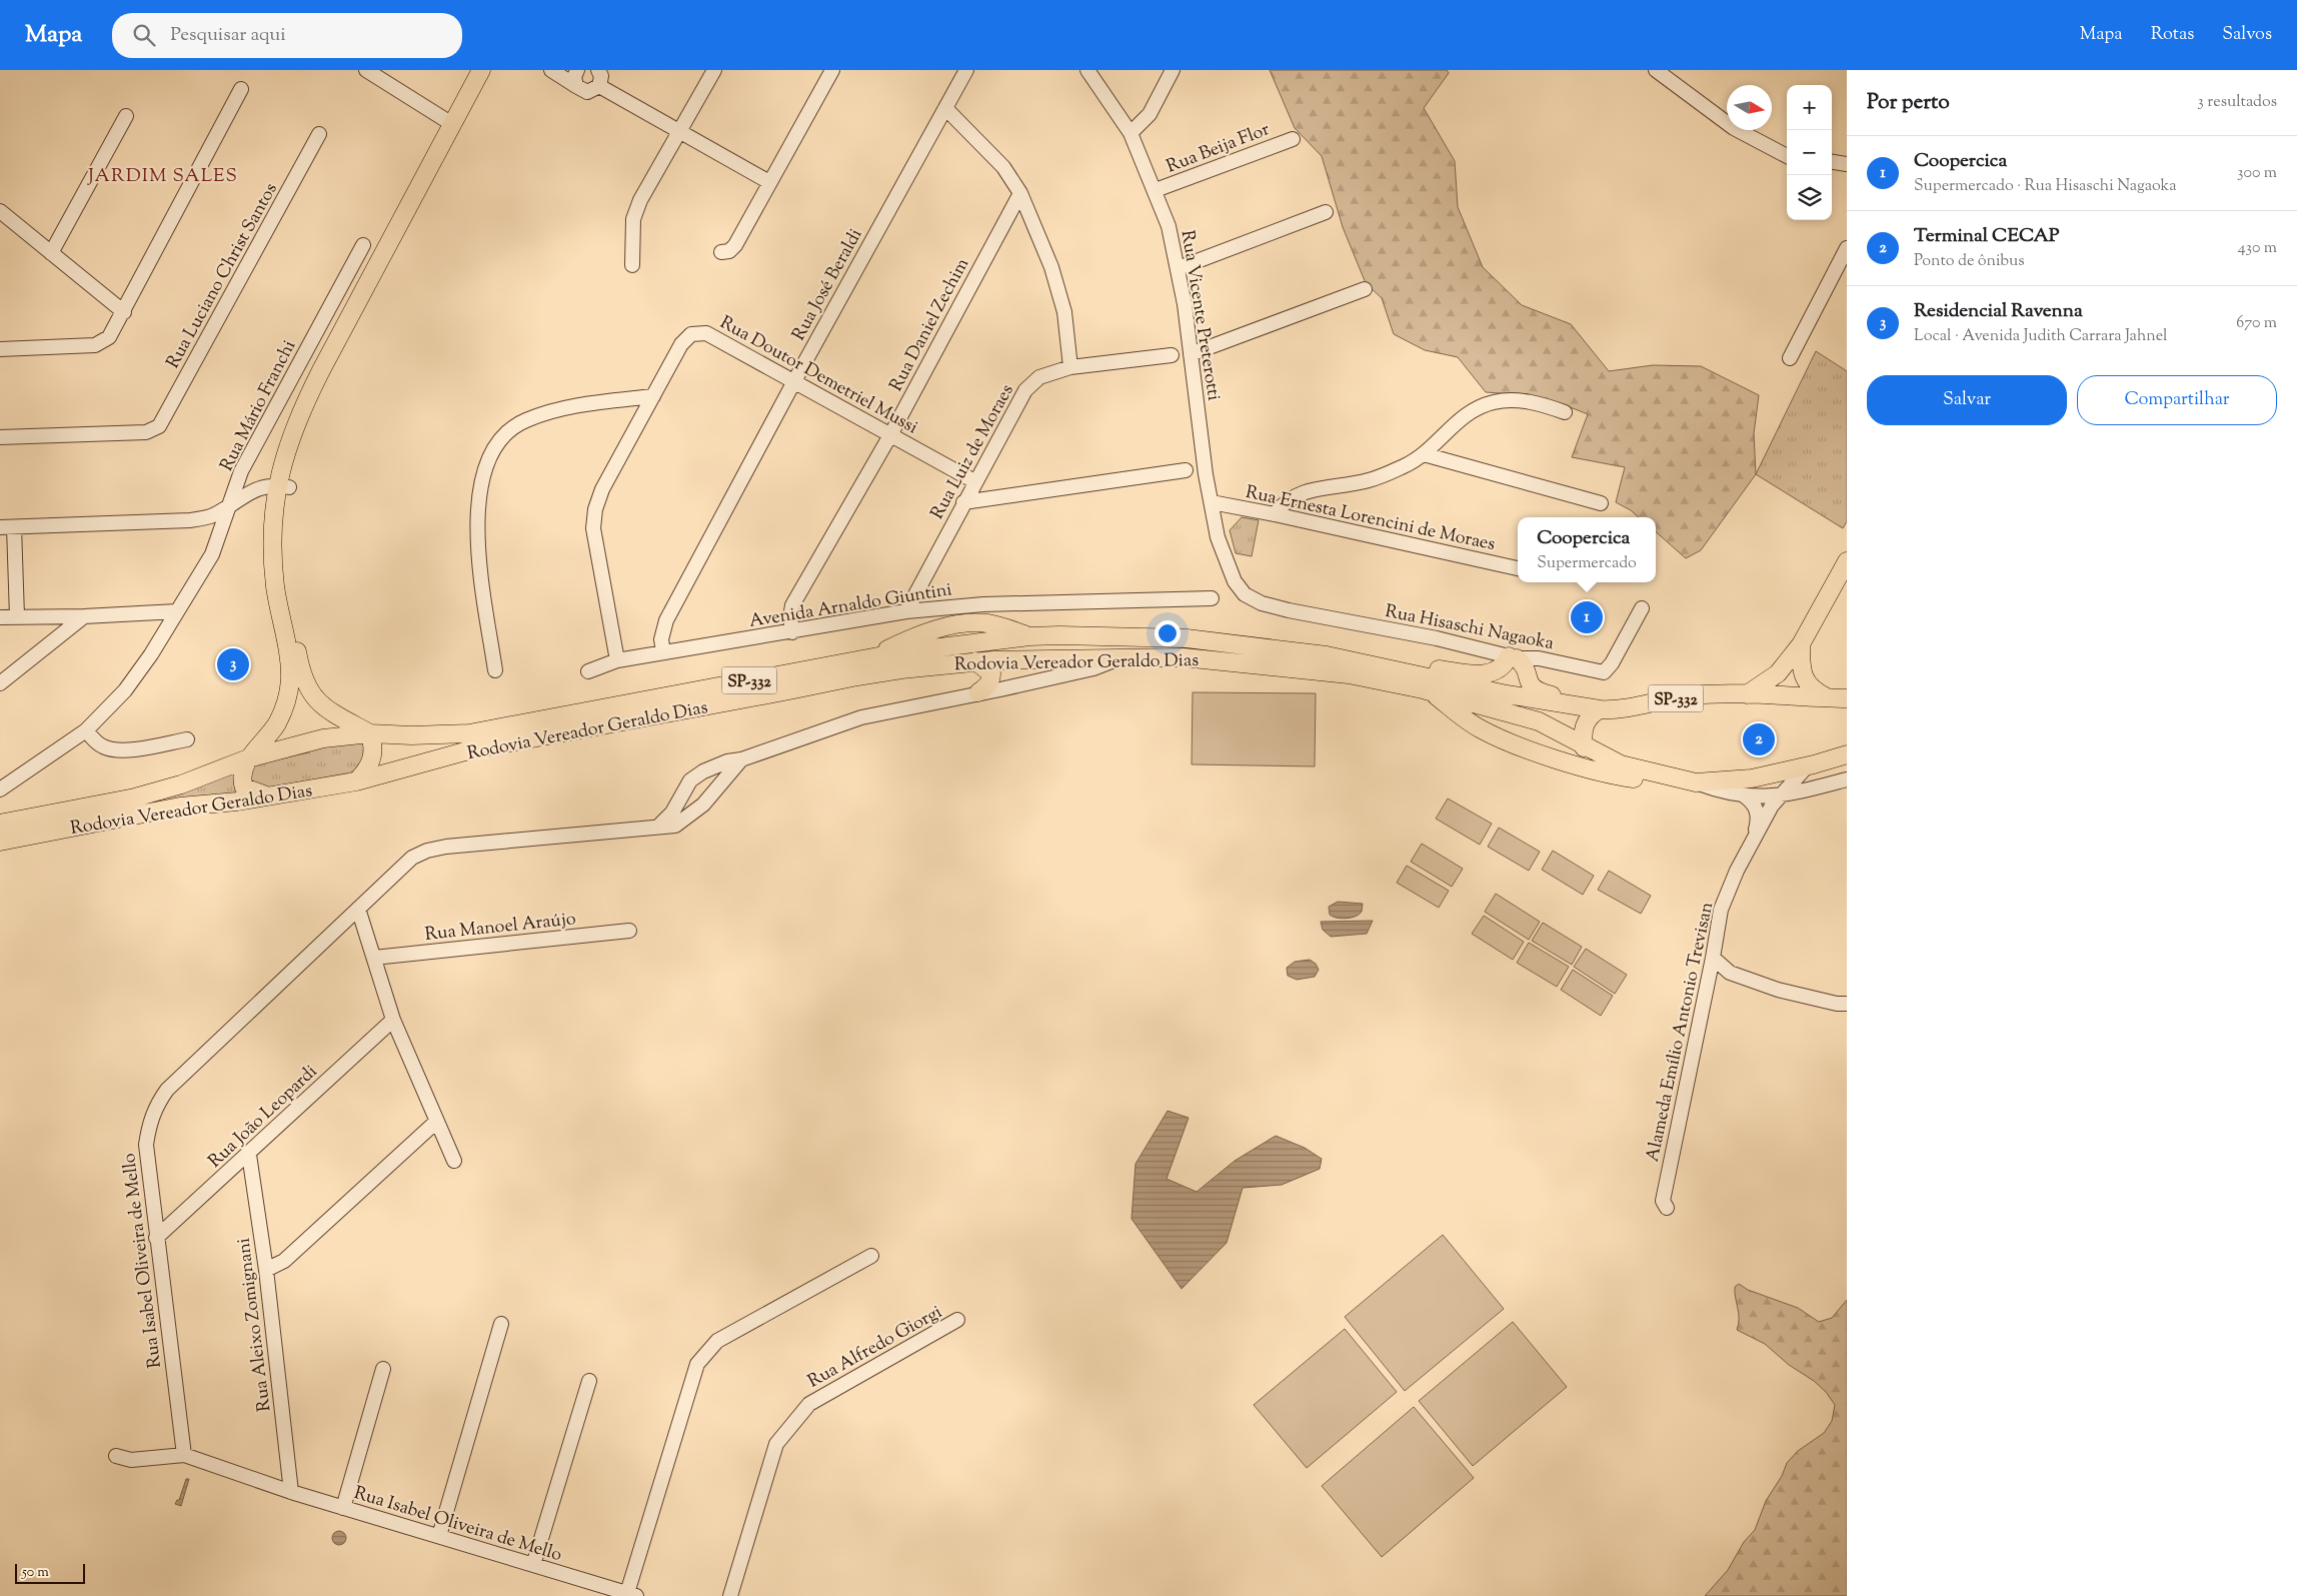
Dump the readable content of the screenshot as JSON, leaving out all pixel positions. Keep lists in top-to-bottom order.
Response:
{
  "streets": {
    "main road": ["Rodovia Vereador Geraldo Dias", "SP-332"],
    "street": [
      "Rua Beija Flor",
      "Rua Luciano Christ Santos",
      "Rua José Beraldi",
      "Rua Vicente Preterotti",
      "Rua Daniel Zechim",
      "Rua Doutor Demetriel Mussi",
      "Rua Mário Franchi",
      "Rua Luiz de Moraes",
      "Rua Ernesta Lorencini de Moraes",
      "Avenida Arnaldo Giuntini",
      "Rua Hisaschi Nagaoka",
      "Rua Manoel Araújo",
      "Alameda Emílio Antonio Trevisan",
      "Rua João Leopardi",
      "Rua Isabel Oliveira de Mello",
      "Rua Aleixo Zomignani",
      "Rua Alfredo Giorgi"
    ]
  },
  "crossings": [
    ["Rua Beija Flor", "Rua Vicente Preterotti"],
    ["Rua José Beraldi", "Rua Doutor Demetriel Mussi"],
    ["Rua José Beraldi", "Avenida Arnaldo Giuntini"],
    ["Rua Vicente Preterotti", "Rua Ernesta Lorencini de Moraes"],
    ["Rua Vicente Preterotti", "Rua Hisaschi Nagaoka"],
    ["Rua Daniel Zechim", "Rua Doutor Demetriel Mussi"],
    ["Rua Daniel Zechim", "Avenida Arnaldo Giuntini"],
    ["Rua Doutor Demetriel Mussi", "Rua Luiz de Moraes"],
    ["Rua Doutor Demetriel Mussi", "Avenida Arnaldo Giuntini"],
    ["Rua Luiz de Moraes", "Avenida Arnaldo Giuntini"],
    ["Rodovia Vereador Geraldo Dias", "Alameda Emílio Antonio Trevisan"],
    ["Rua João Leopardi", "Rua Isabel Oliveira de Mello"],
    ["Rua João Leopardi", "Rua Aleixo Zomignani"],
    ["Rua Isabel Oliveira de Mello", "Rua Aleixo Zomignani"]
  ],
  "districts": ["JARDIM SALES"],
  "scale_bar": "50 m",
  "north": "right",
  "page": {
    "header": "Mapa",
    "search": "Pesquisar aqui",
    "nav": ["Mapa", "Rotas", "Salvos"],
    "heading": ["Por perto", "3 resultados"],
    "map_buttons": ["+", "−"],
    "list": [
      {
        "mark": "1",
        "name": "Coopercica",
        "note": "Supermercado · Rua Hisaschi Nagaoka",
        "value": "300 m"
      },
      {
        "mark": "2",
        "name": "Terminal CECAP",
        "note": "Ponto de ônibus",
        "value": "430 m"
      },
      {
        "mark": "3",
        "name": "Residencial Ravenna",
        "note": "Local · Avenida Judith Carrara Jahnel",
        "value": "670 m"
      }
    ],
    "buttons": ["Salvar", "Compartilhar"],
    "popup": ["Coopercica", "Supermercado"],
    "pins": ["1", "3", "2"],
    "scale": "50 m"
  }
}
